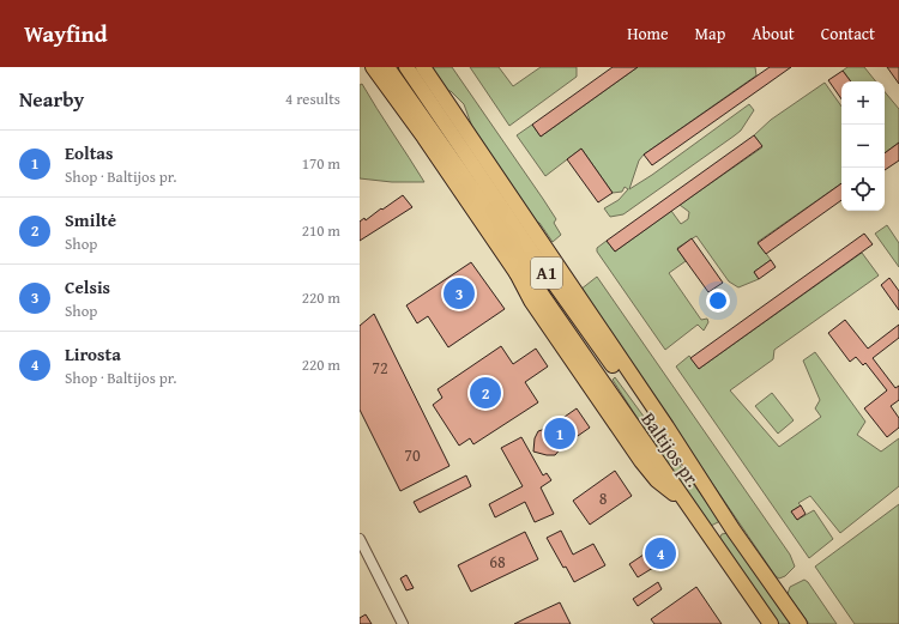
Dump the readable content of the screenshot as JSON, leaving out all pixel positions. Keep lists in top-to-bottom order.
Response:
{
  "streets": {
    "highway": ["A1", "Baltijos pr."]
  },
  "crossings": [
    ["A1", "Baltijos pr."]
  ],
  "house_numbers": [
    "72",
    "70",
    "8",
    "68"
  ],
  "page": {
    "header": "Wayfind",
    "nav": [
      "Home",
      "Map",
      "About",
      "Contact"
    ],
    "heading": ["Nearby", "4 results"],
    "map_buttons": ["+", "−"],
    "list": [
      {
        "mark": "1",
        "name": "Eoltas",
        "note": "Shop · Baltijos pr.",
        "value": "170 m"
      },
      {
        "mark": "2",
        "name": "Smiltė",
        "note": "Shop",
        "value": "210 m"
      },
      {
        "mark": "3",
        "name": "Celsis",
        "note": "Shop",
        "value": "220 m"
      },
      {
        "mark": "4",
        "name": "Lirosta",
        "note": "Shop · Baltijos pr.",
        "value": "220 m"
      }
    ],
    "pins": [
      "3",
      "2",
      "1",
      "4"
    ]
  }
}
